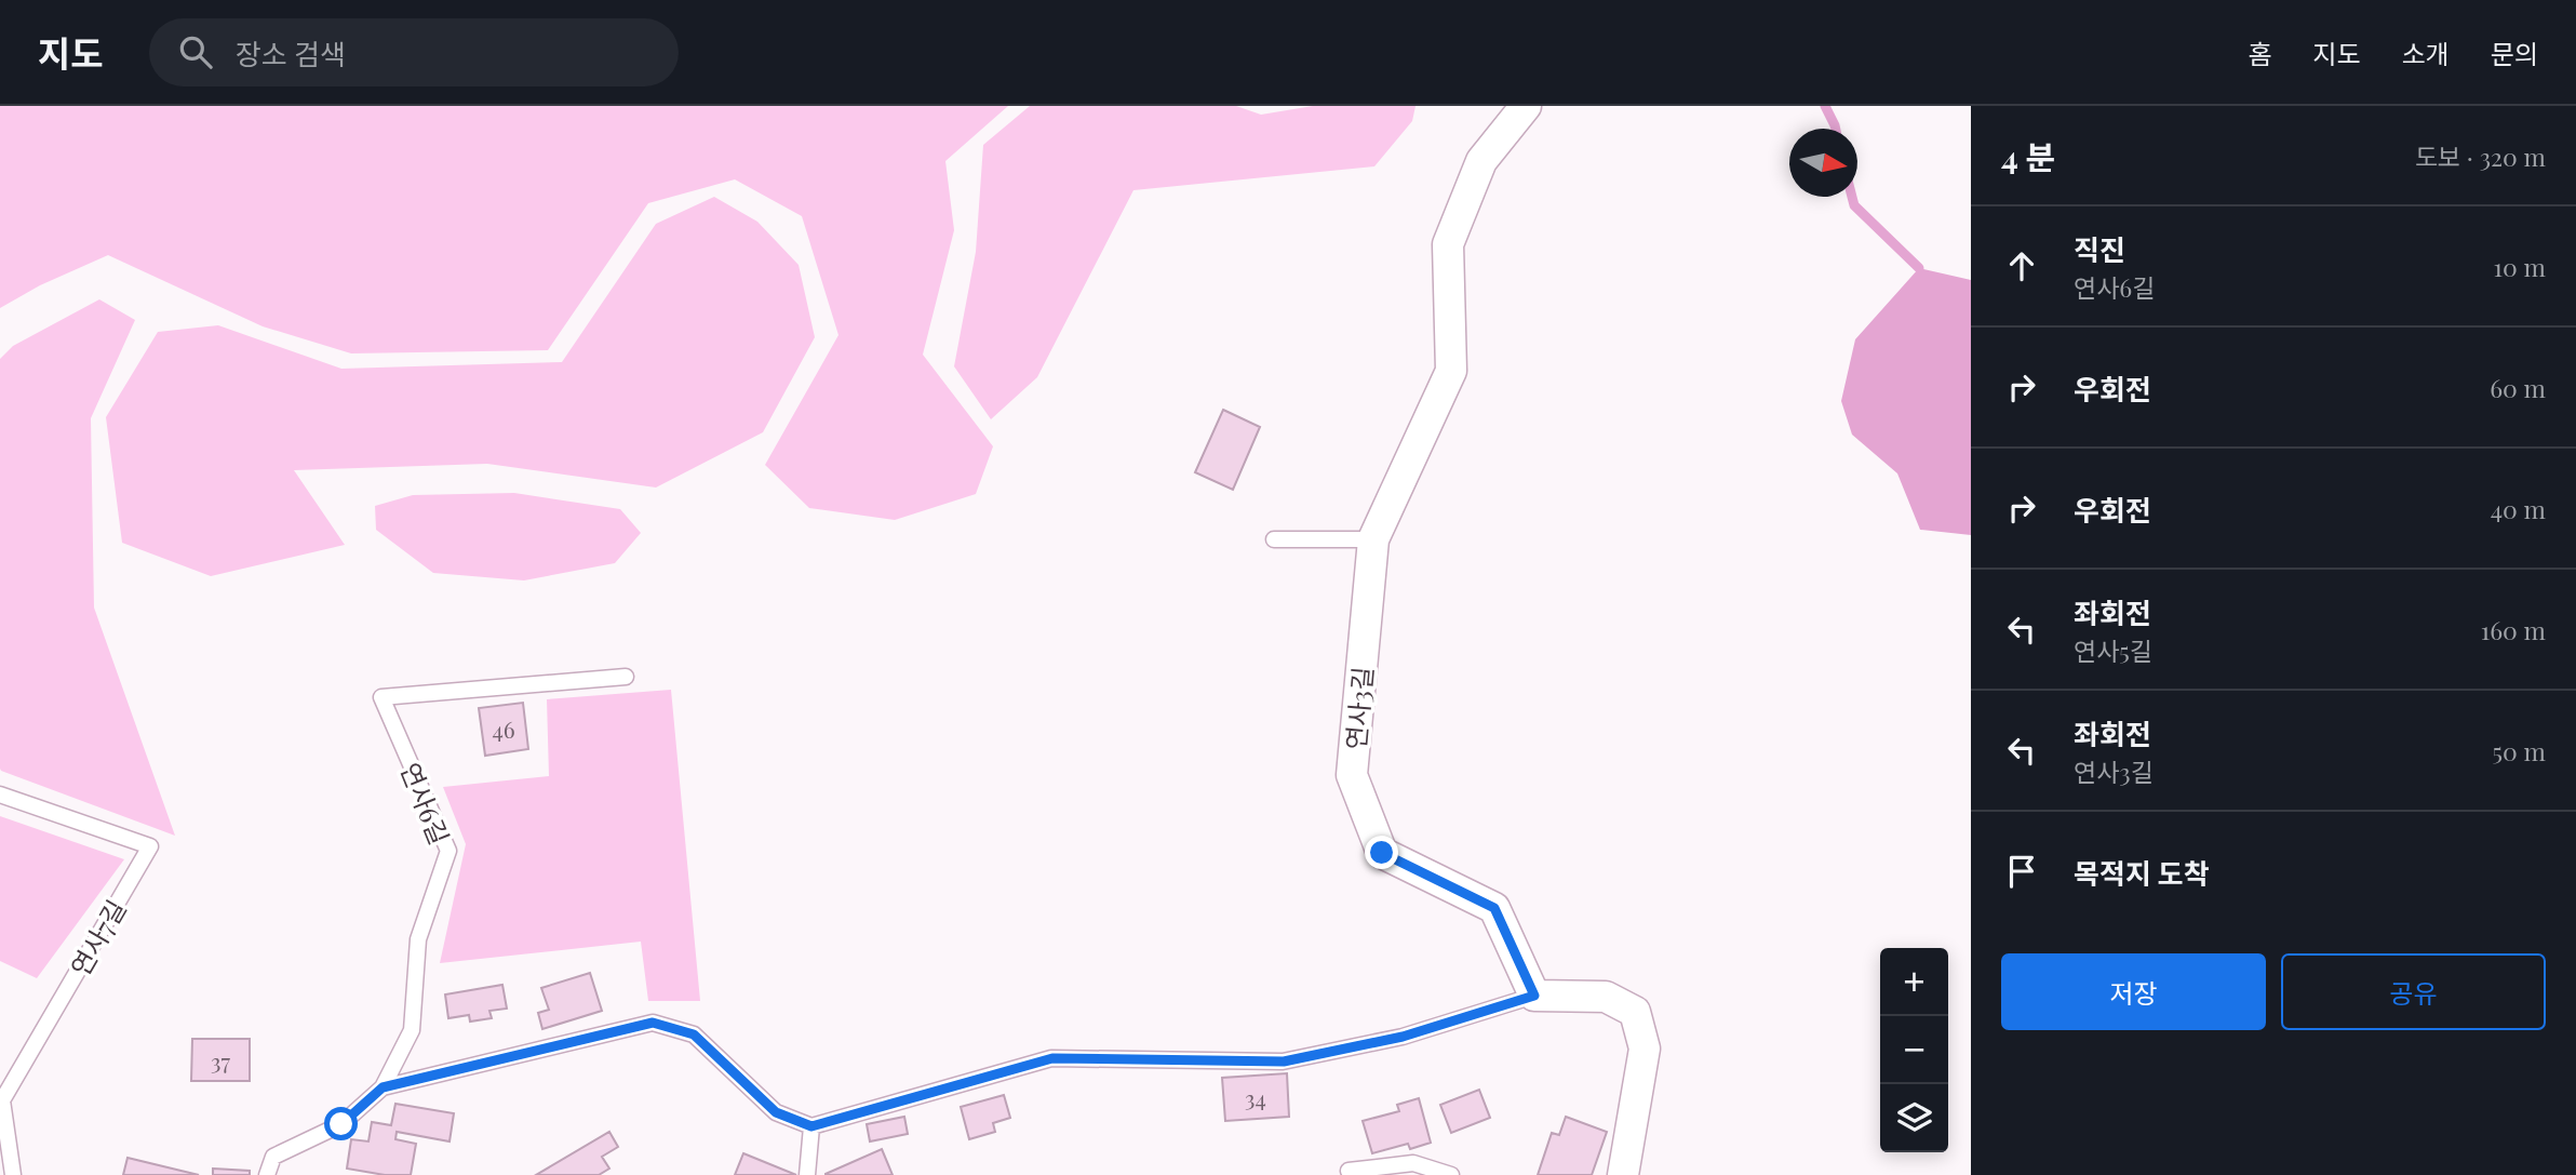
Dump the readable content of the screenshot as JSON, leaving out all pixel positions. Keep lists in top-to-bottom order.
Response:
{
  "streets": {
    "street": ["연사3길"],
    "lane": ["연사6길", "연사7길"]
  },
  "house_numbers": ["46", "37", "34"],
  "north": "right",
  "page": {
    "header": "지도",
    "search": "장소 검색",
    "nav": [
      "홈",
      "지도",
      "소개",
      "문의"
    ],
    "heading": ["4 분", "도보 · 320 m"],
    "list": [
      ["직진", "연사6길", "10 m"],
      ["우회전", "60 m"],
      ["우회전", "40 m"],
      ["좌회전", "연사5길", "160 m"],
      ["좌회전", "연사3길", "50 m"],
      "목적지 도착"
    ],
    "buttons": ["저장", "공유"],
    "map_buttons": ["+", "−"]
  }
}
